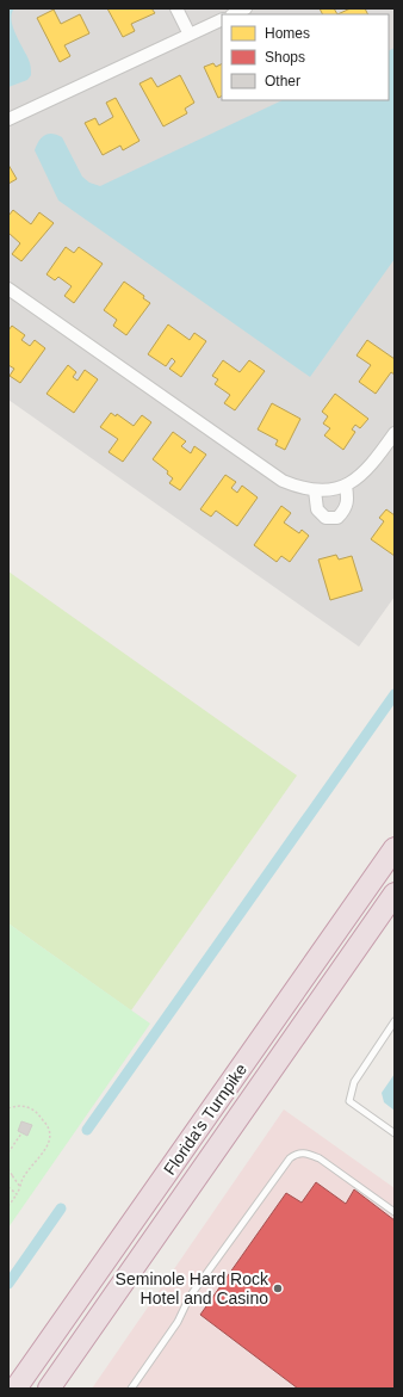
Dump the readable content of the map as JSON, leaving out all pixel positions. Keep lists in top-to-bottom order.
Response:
{
  "streets": {
    "highway": ["Florida's Turnpike"]
  },
  "places": ["Seminole Hard Rock Hotel and Casino"],
  "legend": ["Homes", "Shops", "Other"]
}
